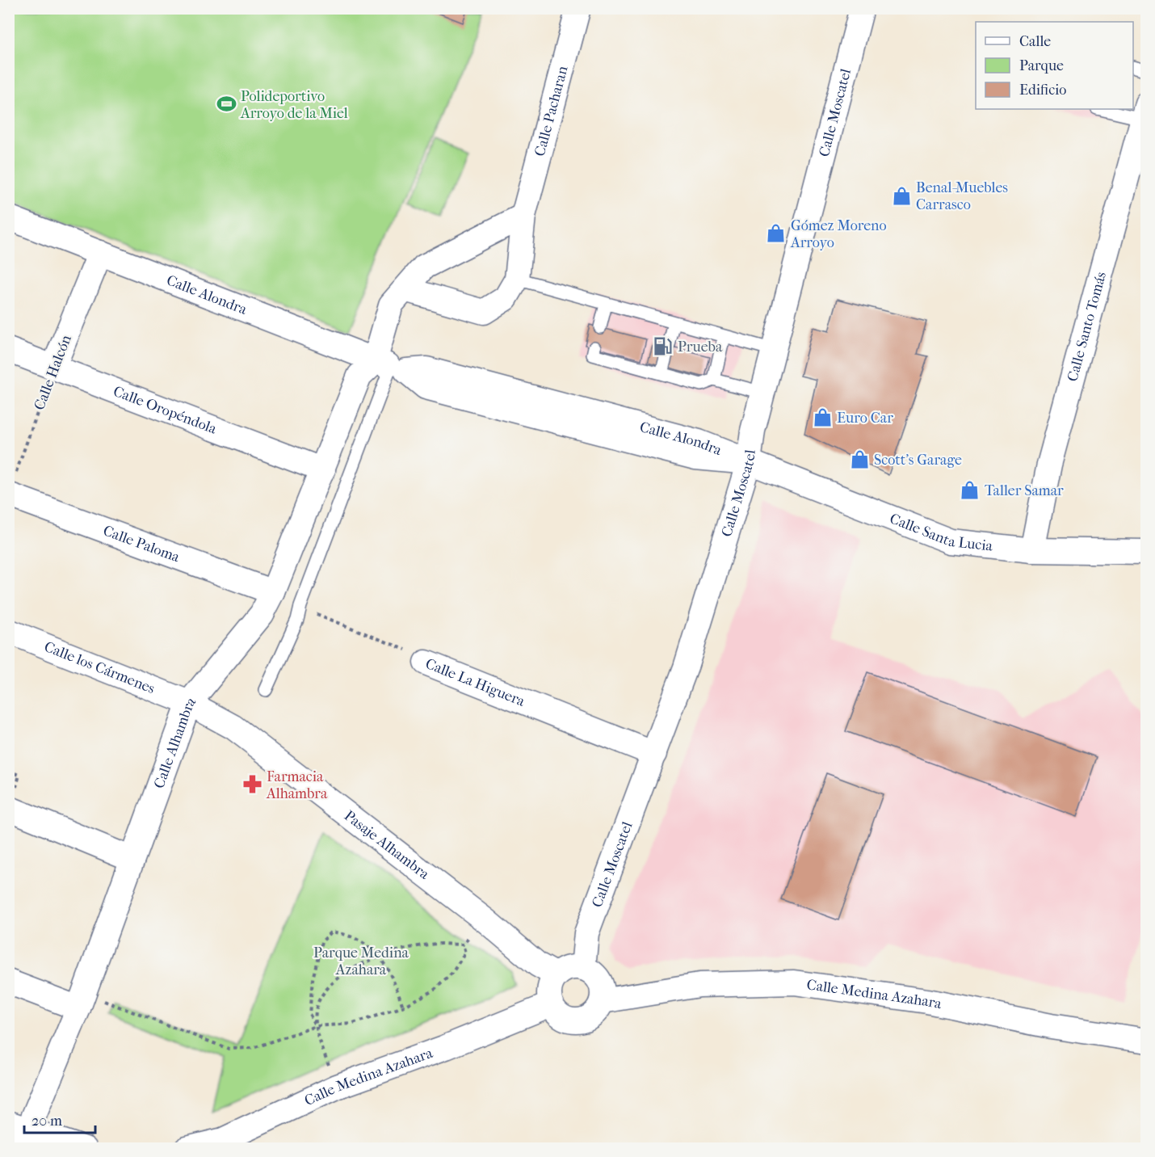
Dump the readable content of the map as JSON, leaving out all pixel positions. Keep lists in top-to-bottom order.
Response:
{
  "streets": {
    "street": [
      "Calle Pacharan",
      "Calle Moscatel",
      "Calle Alondra",
      "Calle Santo Tomás",
      "Calle Halcón",
      "Calle Oropéndola",
      "Calle Santa Lucia",
      "Calle Paloma",
      "Calle los Cármenes",
      "Calle La Higuera",
      "Calle Alhambra",
      "Pasaje Alhambra",
      "Calle Medina Azahara"
    ]
  },
  "crossings": [
    ["Calle Moscatel", "Calle Alondra"],
    ["Calle Moscatel", "Calle Santa Lucia"],
    ["Calle Moscatel", "Calle La Higuera"],
    ["Calle Moscatel", "Pasaje Alhambra"],
    ["Calle Moscatel", "Calle Medina Azahara"],
    ["Calle Alondra", "Calle Halcón"],
    ["Calle Alondra", "Calle Santa Lucia"],
    ["Calle Alondra", "Calle Alhambra"],
    ["Calle Santo Tomás", "Calle Santa Lucia"],
    ["Calle Halcón", "Calle Oropéndola"],
    ["Calle Halcón", "Calle Paloma"],
    ["Calle Oropéndola", "Calle Alhambra"],
    ["Calle Paloma", "Calle Alhambra"],
    ["Calle los Cármenes", "Calle Alhambra"],
    ["Calle los Cármenes", "Pasaje Alhambra"],
    ["Calle Alhambra", "Pasaje Alhambra"],
    ["Pasaje Alhambra", "Calle Medina Azahara"]
  ],
  "parks": ["Parque Medina Azahara"],
  "places": {
    "sports": ["Polideportivo Arroyo de la Miel"],
    "shop": [
      "Benal-Muebles Carrasco",
      "Gómez Moreno Arroyo",
      "Euro Car",
      "Scott's Garage",
      "Taller Samar"
    ],
    "fuel station": ["Prueba"],
    "pharmacy": ["Farmacia Alhambra"]
  },
  "legend": ["Calle", "Parque", "Edificio"],
  "scale_bar": "20 m"
}
